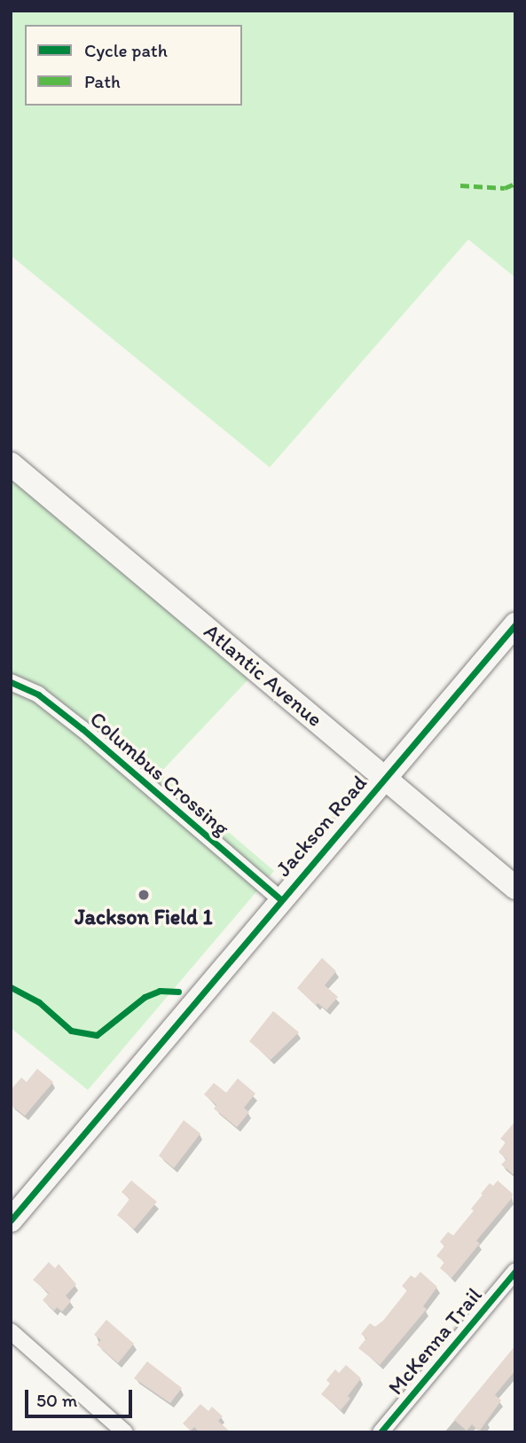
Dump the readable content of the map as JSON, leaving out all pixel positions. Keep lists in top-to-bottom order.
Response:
{
  "streets": {
    "street": [
      "Atlantic Avenue",
      "Columbus Crossing",
      "Jackson Road",
      "McKenna Trail"
    ]
  },
  "crossings": [
    ["Atlantic Avenue", "Jackson Road"],
    ["Columbus Crossing", "Jackson Road"]
  ],
  "places": ["Jackson Field 1"],
  "legend": ["Cycle path", "Path"],
  "scale_bar": "50 m"
}
